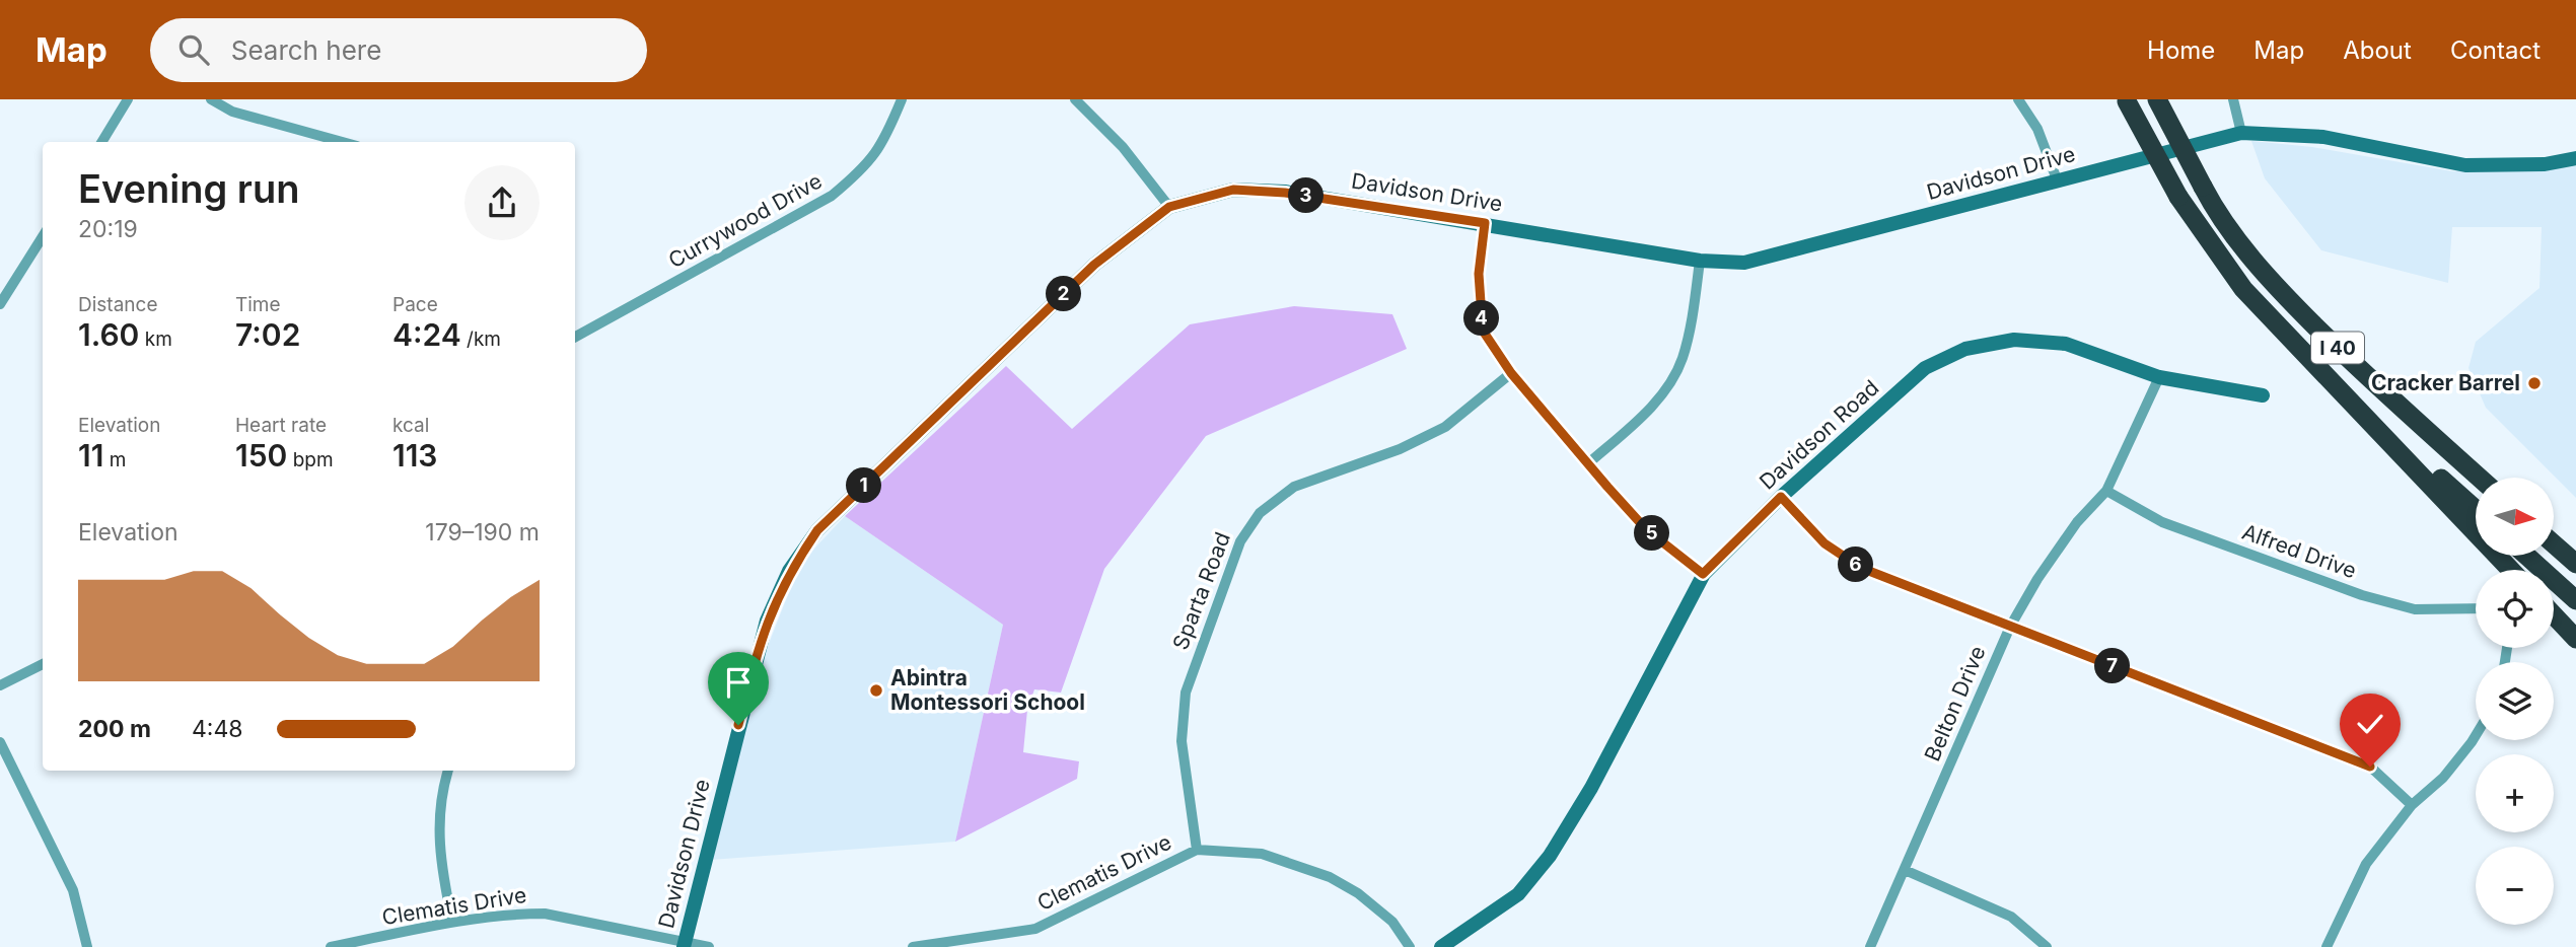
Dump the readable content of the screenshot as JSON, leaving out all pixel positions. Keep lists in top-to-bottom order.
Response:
{
  "streets": {
    "highway": ["I 40"],
    "street": [
      "Davidson Drive",
      "Currywood Drive",
      "Davidson Road",
      "Alfred Drive",
      "Sparta Road",
      "Belton Drive",
      "Clematis Drive"
    ]
  },
  "crossings": [
    ["Davidson Drive", "Clematis Drive"],
    ["Davidson Road", "Belton Drive"],
    ["Alfred Drive", "Belton Drive"],
    ["Sparta Road", "Clematis Drive"]
  ],
  "places": ["Cracker Barrel", "Abintra Montessori School"],
  "north": "right",
  "page": {
    "header": "Map",
    "search": "Search here",
    "nav": [
      "Home",
      "Map",
      "About",
      "Contact"
    ],
    "heading": ["Evening run", "20:19"],
    "pins": [
      "3",
      "2",
      "4",
      "1",
      "5",
      "6",
      "7"
    ],
    "stats": [
      ["Distance", "1.60 km"],
      ["Time", "7:02"],
      ["Pace", "4:24 /km"],
      ["Elevation", "11 m"],
      ["Heart rate", "150 bpm"],
      ["kcal", "113"]
    ],
    "map_buttons": ["+", "−"],
    "chart": ["Elevation", "179–190 m"],
    "list": [
      {
        "name": "200 m",
        "note": "4:48"
      }
    ]
  }
}
